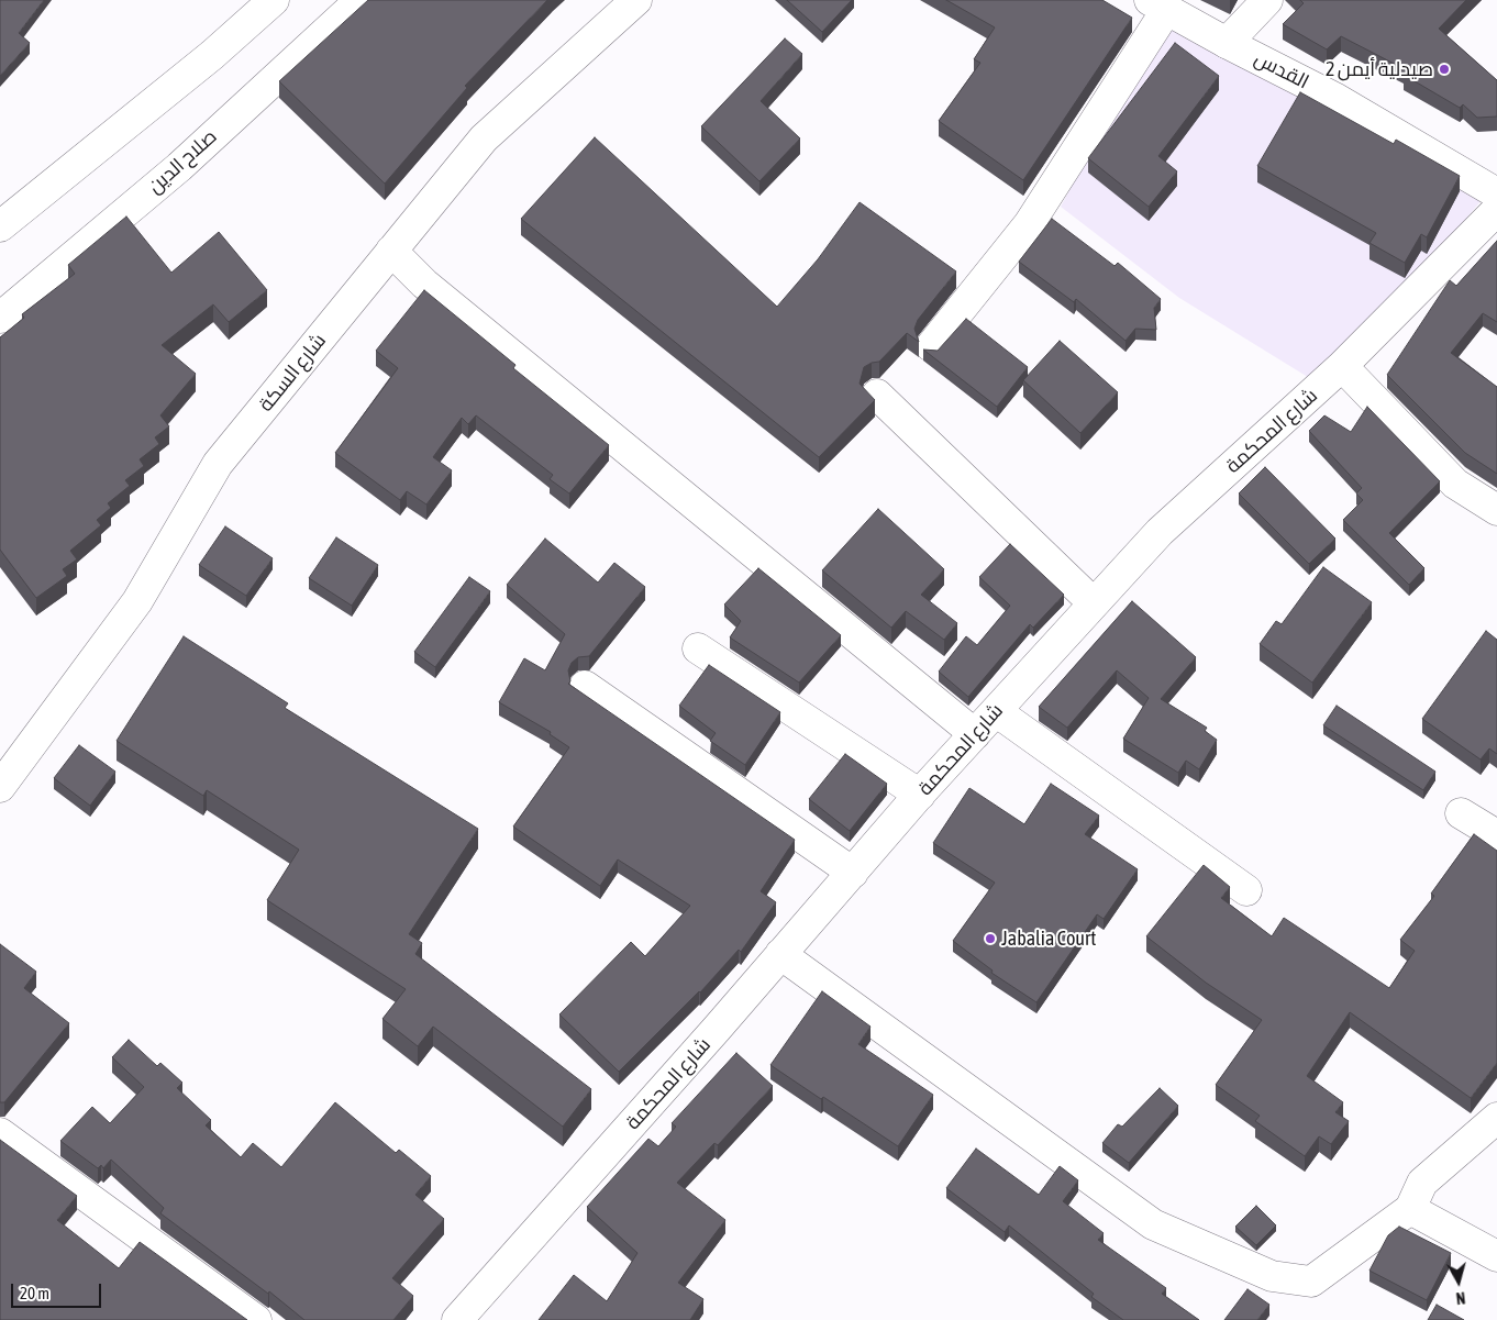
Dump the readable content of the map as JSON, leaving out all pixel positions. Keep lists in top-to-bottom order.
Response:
{
  "streets": {
    "main road": [
      "القدس",
      "صلاح الدين",
      "شارع السكة",
      "شارع المحكمة"
    ]
  },
  "places": ["صيدلية أيمن 2", "Jabalia Court"],
  "scale_bar": "20 m",
  "north": "bottom"
}
